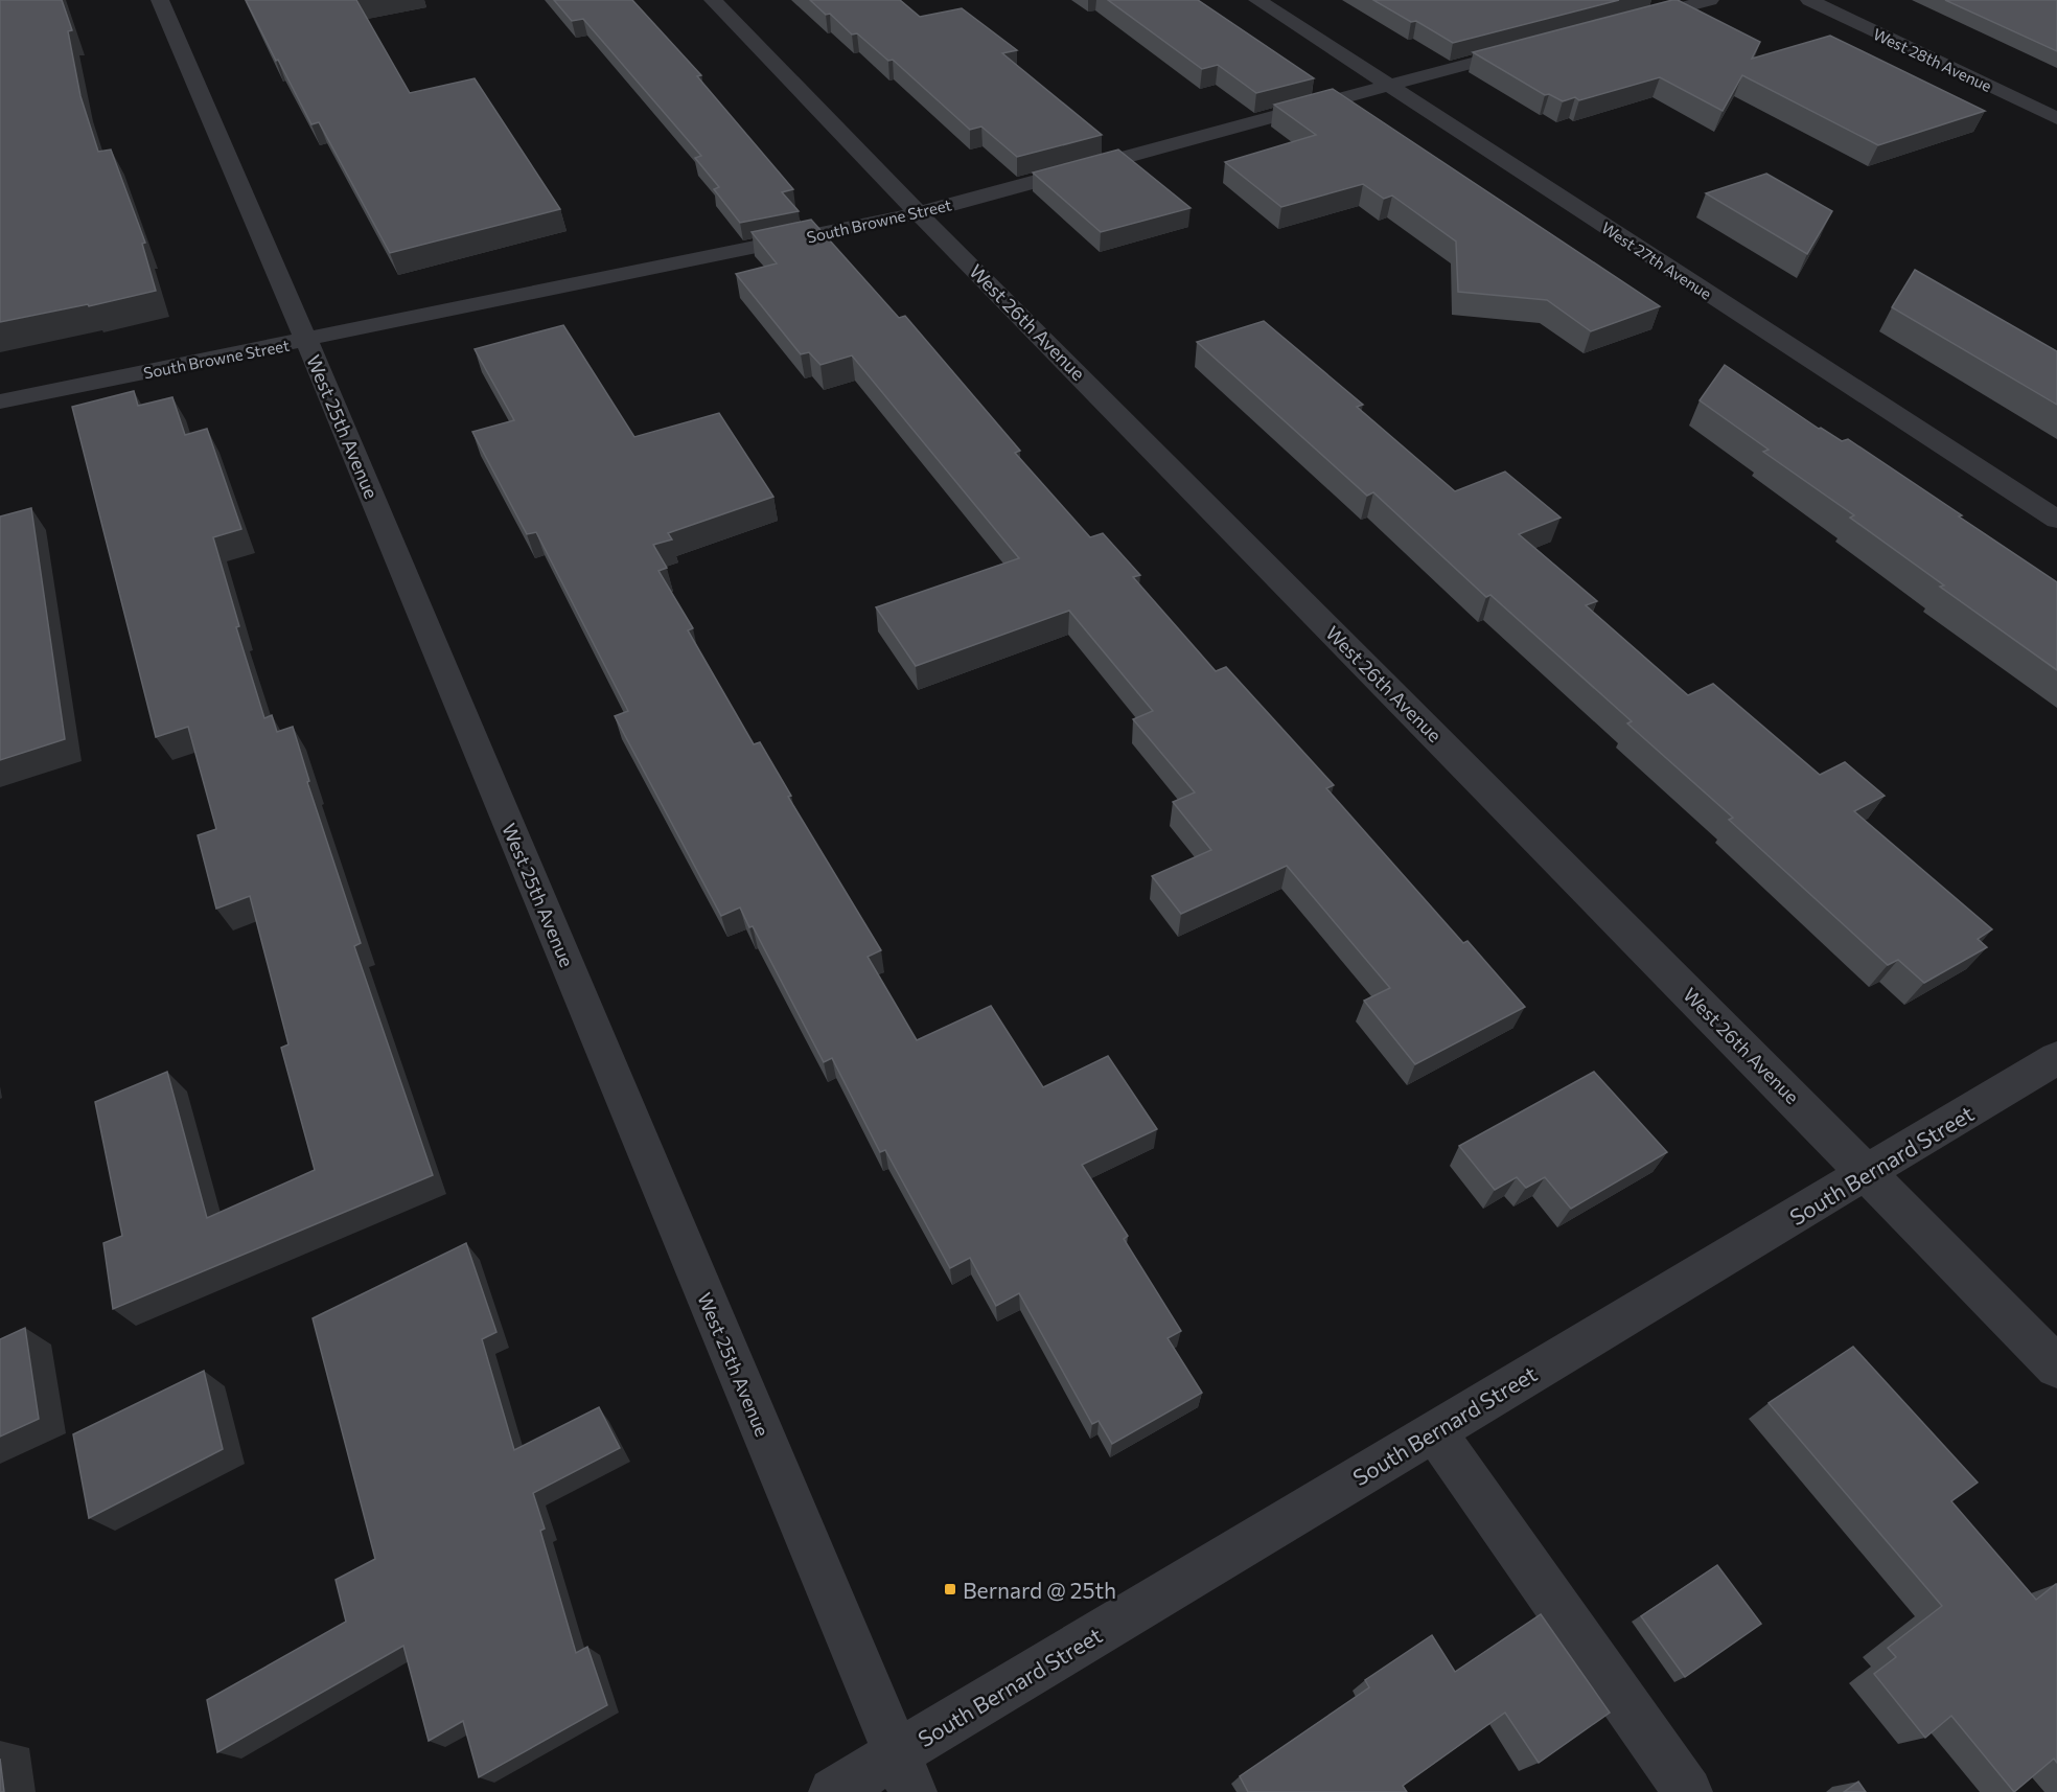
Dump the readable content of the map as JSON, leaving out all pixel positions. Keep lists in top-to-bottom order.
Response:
{
  "streets": {
    "street": [
      "West 28th Avenue",
      "South Browne Street",
      "West 27th Avenue",
      "West 26th Avenue",
      "West 25th Avenue",
      "South Bernard Street"
    ]
  },
  "crossings": [
    ["South Browne Street", "West 27th Avenue"],
    ["South Browne Street", "West 26th Avenue"],
    ["South Browne Street", "West 25th Avenue"],
    ["West 26th Avenue", "South Bernard Street"],
    ["West 25th Avenue", "South Bernard Street"]
  ],
  "places": {
    "transit": ["Bernard @ 25th"]
  }
}
